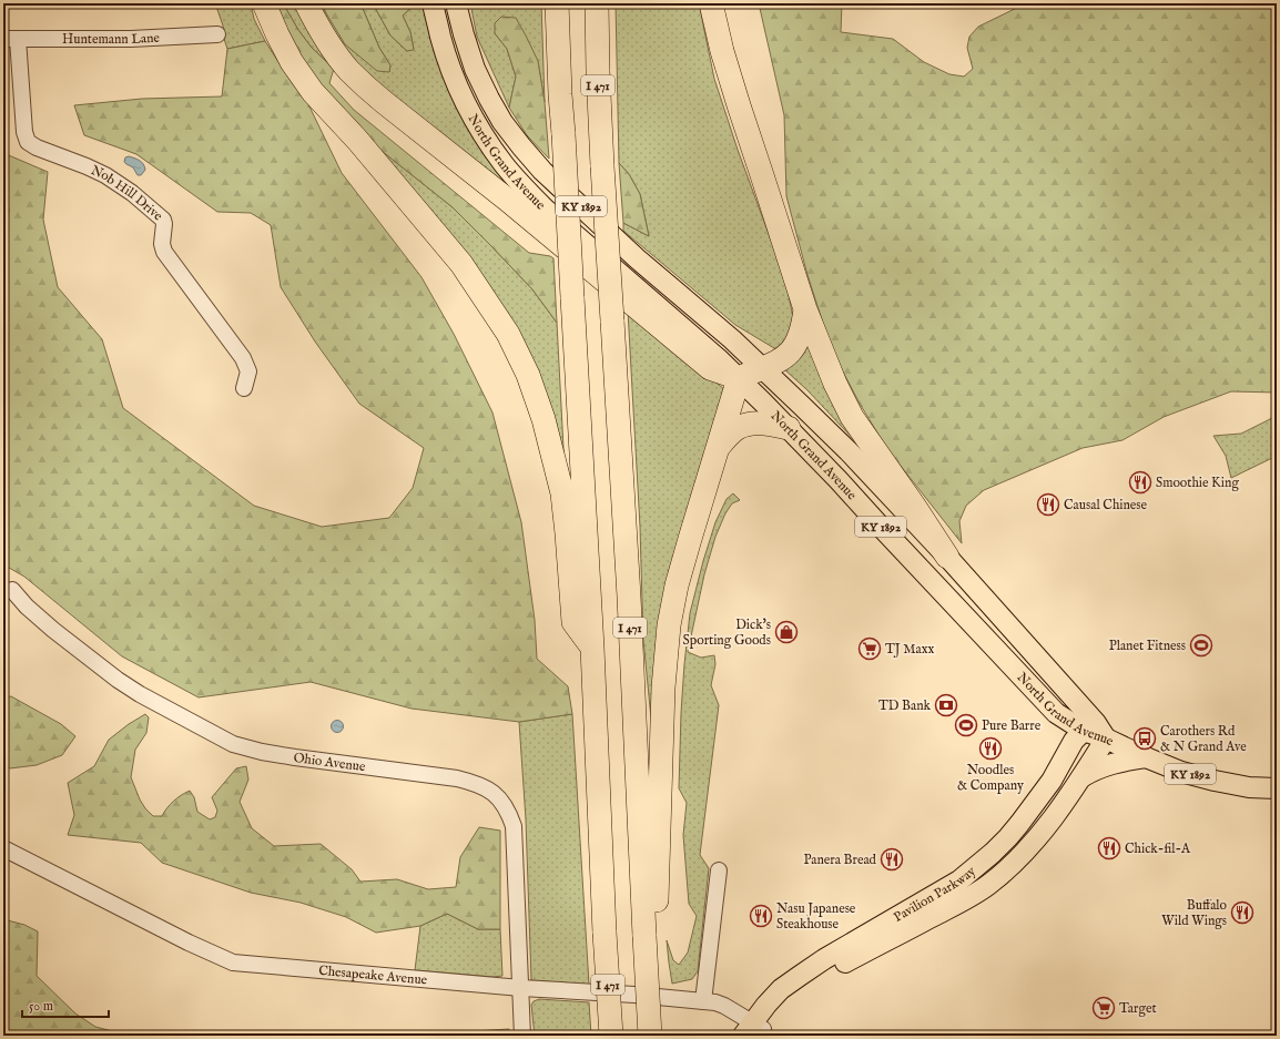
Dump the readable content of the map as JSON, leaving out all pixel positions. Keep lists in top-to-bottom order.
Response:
{
  "streets": {
    "highway": ["I 471"],
    "main road": ["North Grand Avenue", "KY 1892", "Pavilion Parkway"],
    "street": [
      "Huntemann Lane",
      "Nob Hill Drive",
      "Ohio Avenue",
      "Chesapeake Avenue"
    ]
  },
  "crossings": [
    ["Huntemann Lane", "Nob Hill Drive"],
    ["North Grand Avenue", "KY 1892"],
    ["North Grand Avenue", "Pavilion Parkway"],
    ["KY 1892", "Pavilion Parkway"],
    ["Ohio Avenue", "Chesapeake Avenue"],
    ["Pavilion Parkway", "Chesapeake Avenue"]
  ],
  "places": {
    "restaurant": [
      "Smoothie King",
      "Causal Chinese",
      "Noodles & Company",
      "Chick-fil-A",
      "Panera Bread",
      "Buffalo Wild Wings",
      "Nasu Japanese Steakhouse"
    ],
    "shop": ["Dick's Sporting Goods"],
    "sports": ["Planet Fitness", "Pure Barre"],
    "supermarket": ["TJ Maxx", "Target"],
    "bank": ["TD Bank"],
    "bus stop": ["Carothers Rd & N Grand Ave"]
  },
  "scale_bar": "50 m"
}
